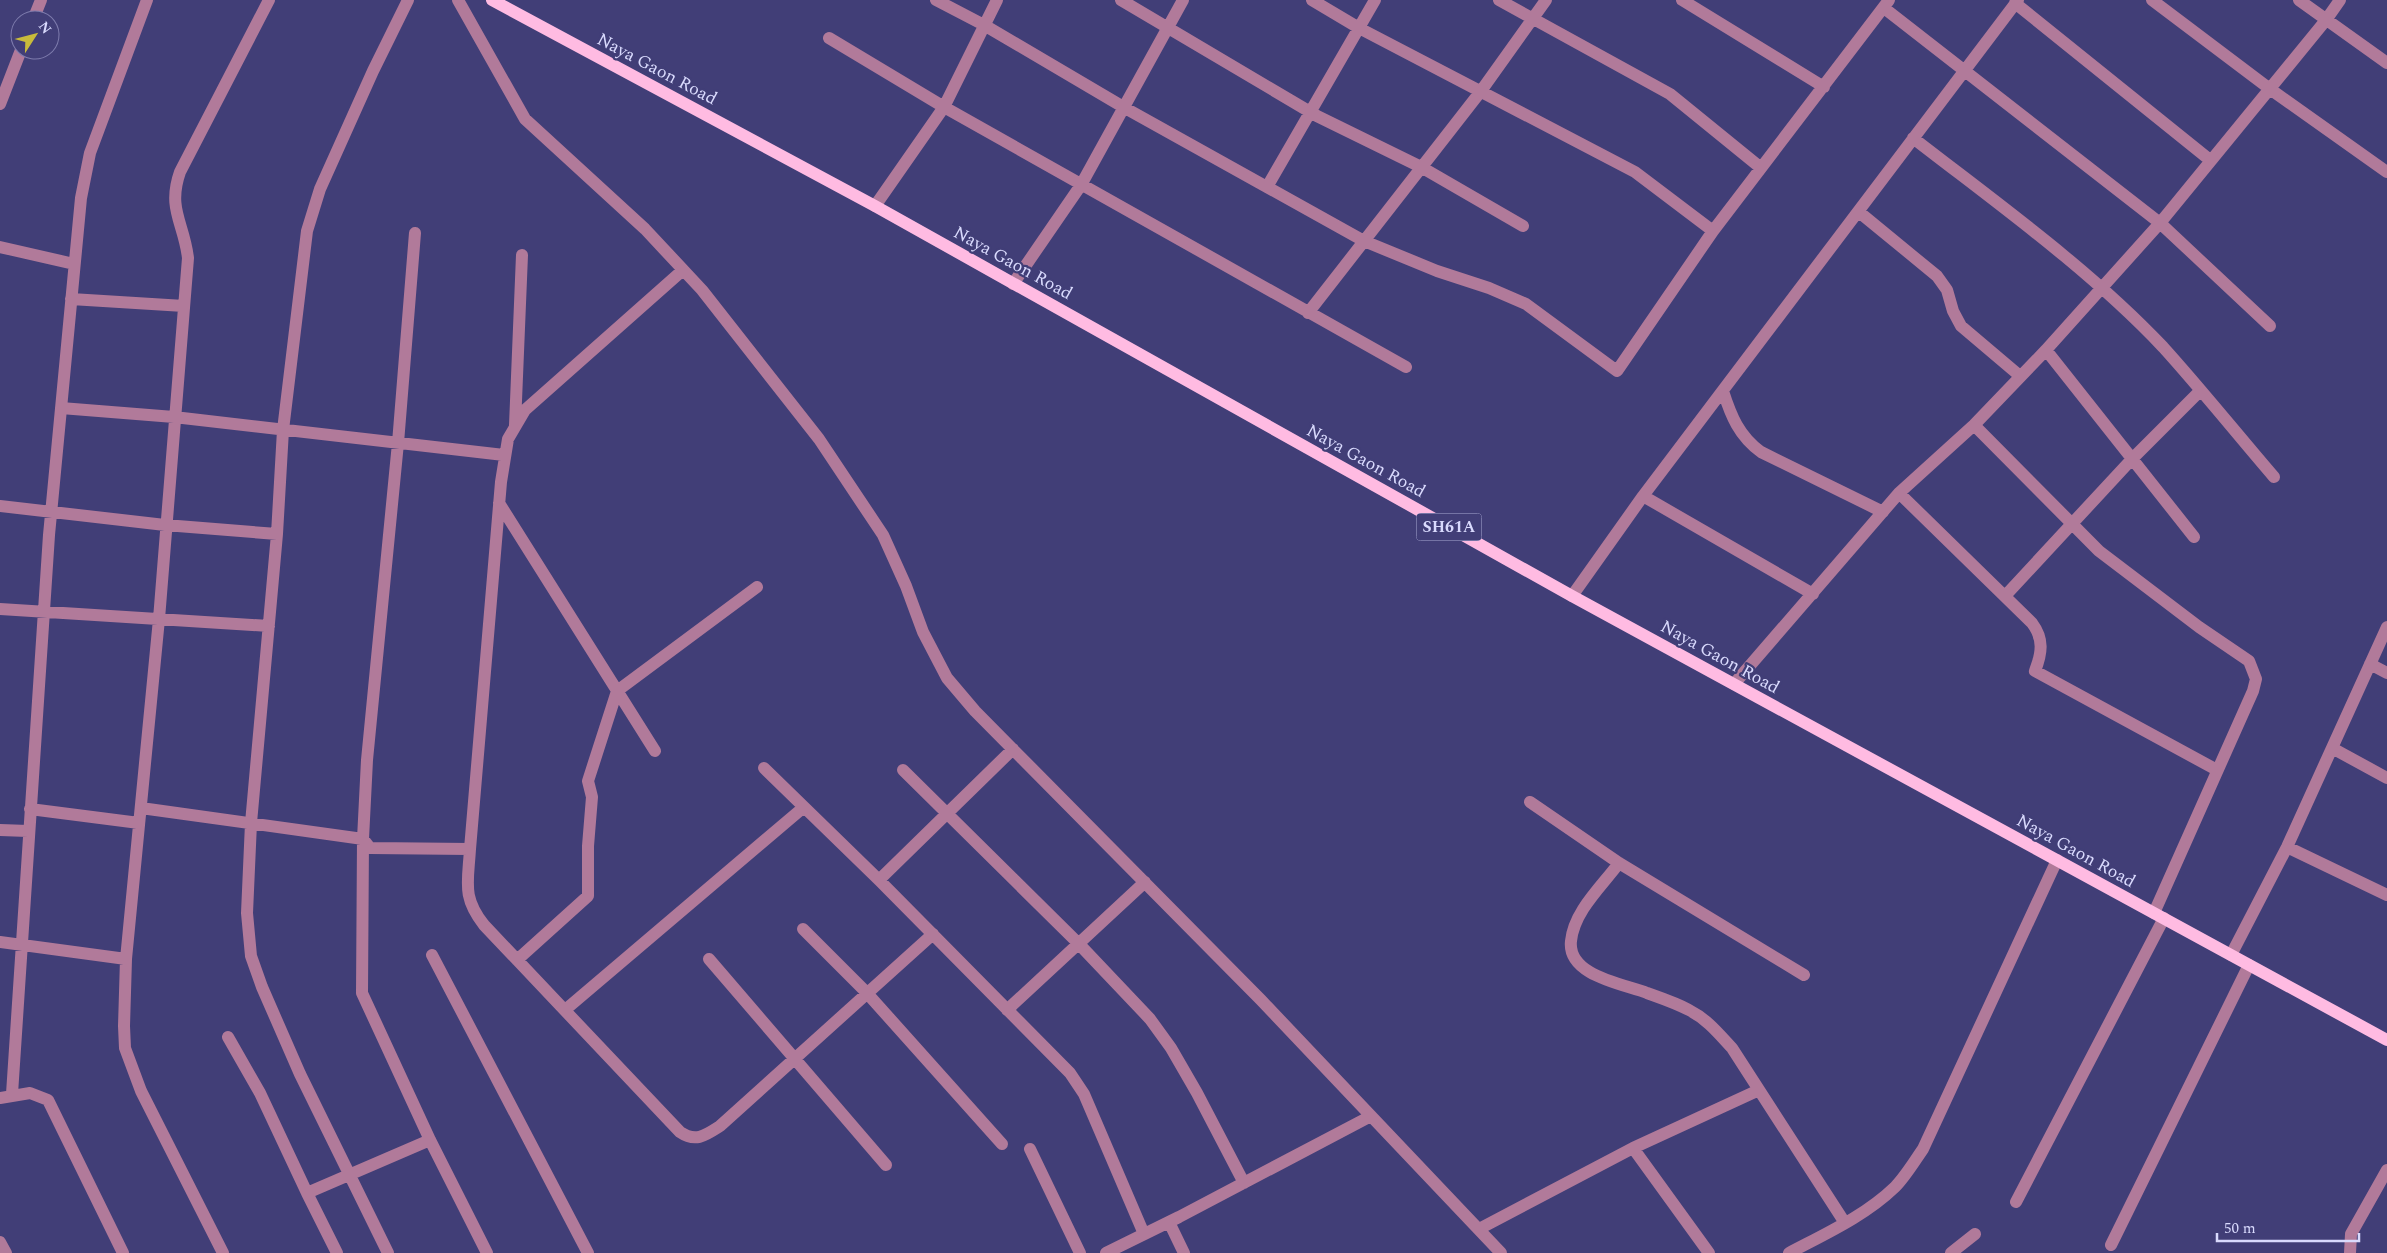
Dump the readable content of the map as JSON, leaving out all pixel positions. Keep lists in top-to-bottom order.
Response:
{
  "streets": {
    "main road": ["Naya Gaon Road", "SH61A"]
  },
  "scale_bar": "50 m",
  "north": "top right"
}
